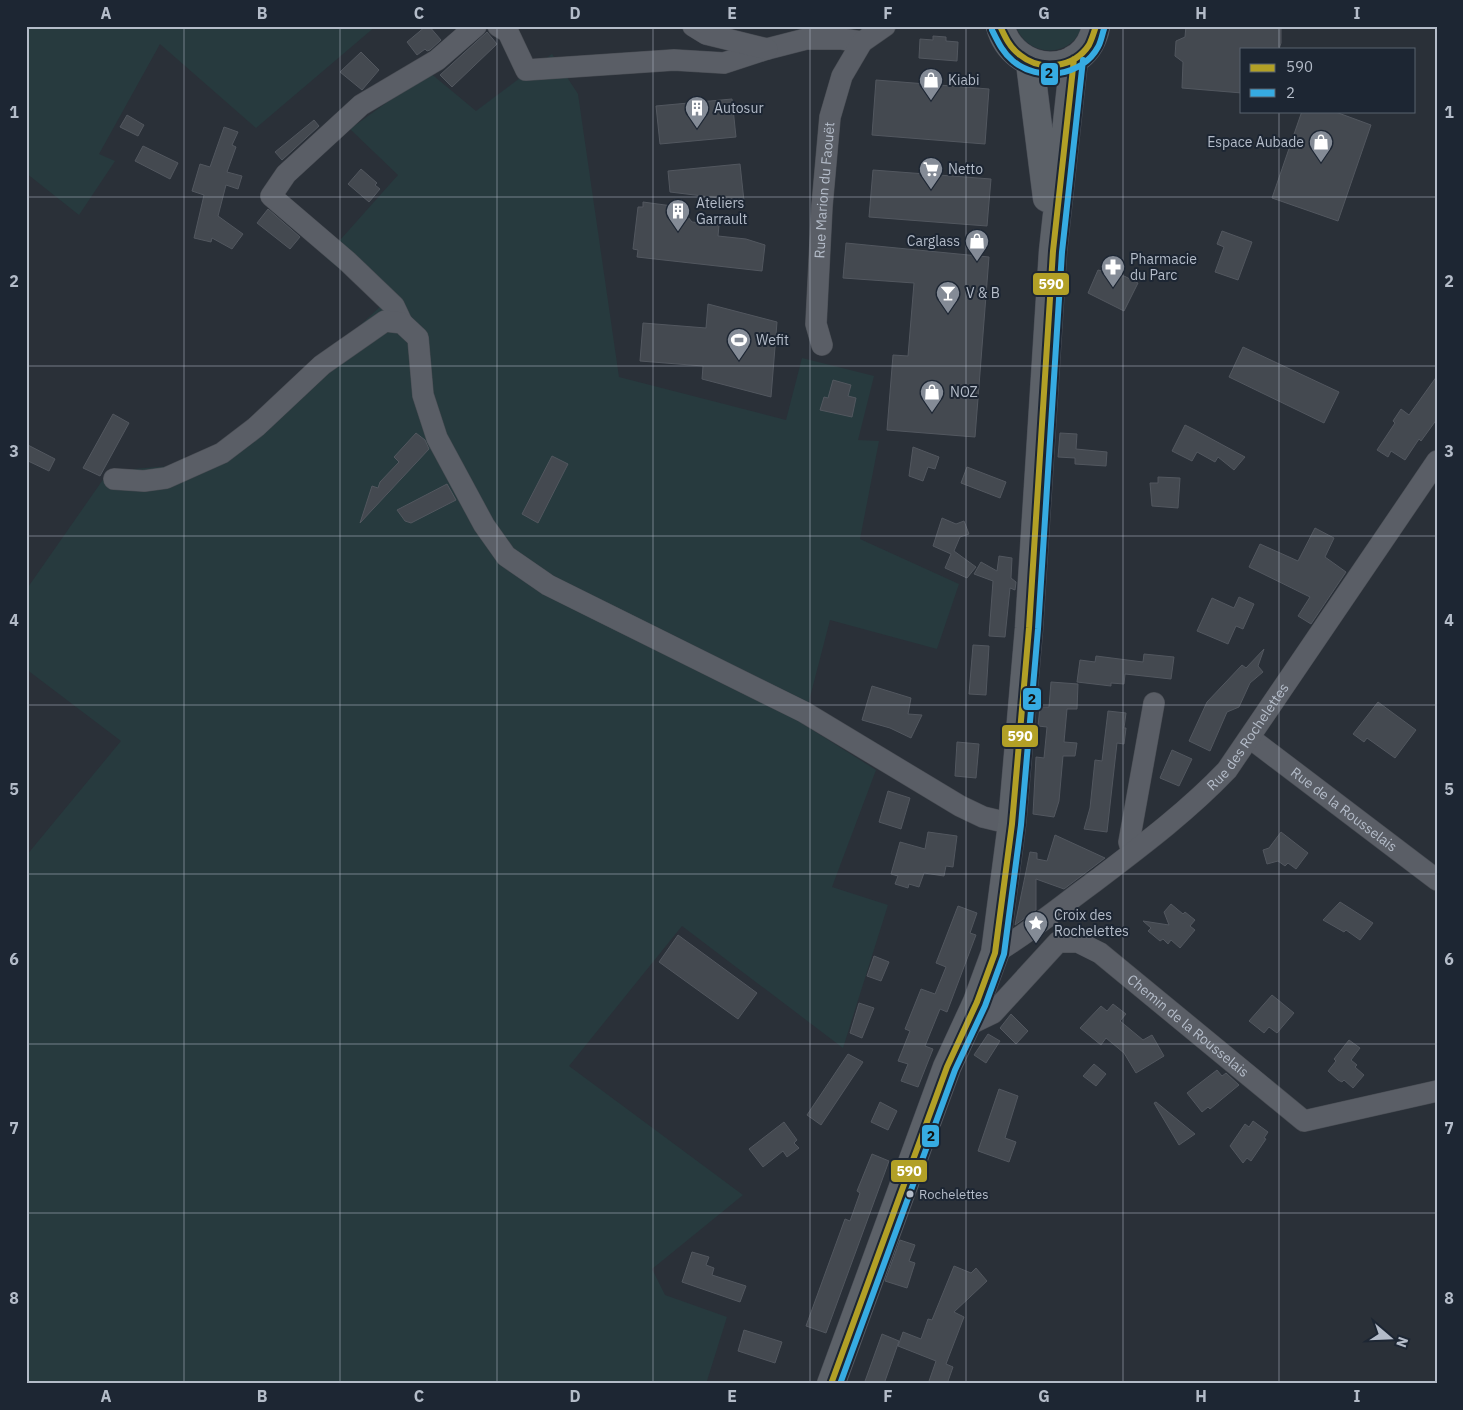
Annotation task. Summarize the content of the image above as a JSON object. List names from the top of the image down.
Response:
{
  "streets": {
    "street": [
      "Rue Marion du Faouët",
      "Rue des Rochelettes",
      "Rue de la Rousselais",
      "Chemin de la Rousselais"
    ]
  },
  "crossings": [
    ["Rue des Rochelettes", "Rue de la Rousselais"]
  ],
  "places": {
    "shop": [
      "Kiabi",
      "Espace Aubade",
      "Carglass",
      "NOZ"
    ],
    "building": ["Autosur", "Ateliers Garrault"],
    "supermarket": ["Netto"],
    "pharmacy": ["Pharmacie du Parc"],
    "bar": ["V & B"],
    "sports": ["Wefit"],
    "place": ["Croix des Rochelettes"],
    "other": ["Rochelettes"]
  },
  "lines": ["transit line 590", "transit line 2"],
  "legend": ["590", "2"],
  "north": "right",
  "grid": {
    "columns": [
      "A",
      "B",
      "C",
      "D",
      "E",
      "F",
      "G",
      "H",
      "I"
    ],
    "rows": [
      "1",
      "2",
      "3",
      "4",
      "5",
      "6",
      "7",
      "8"
    ]
  }
}
